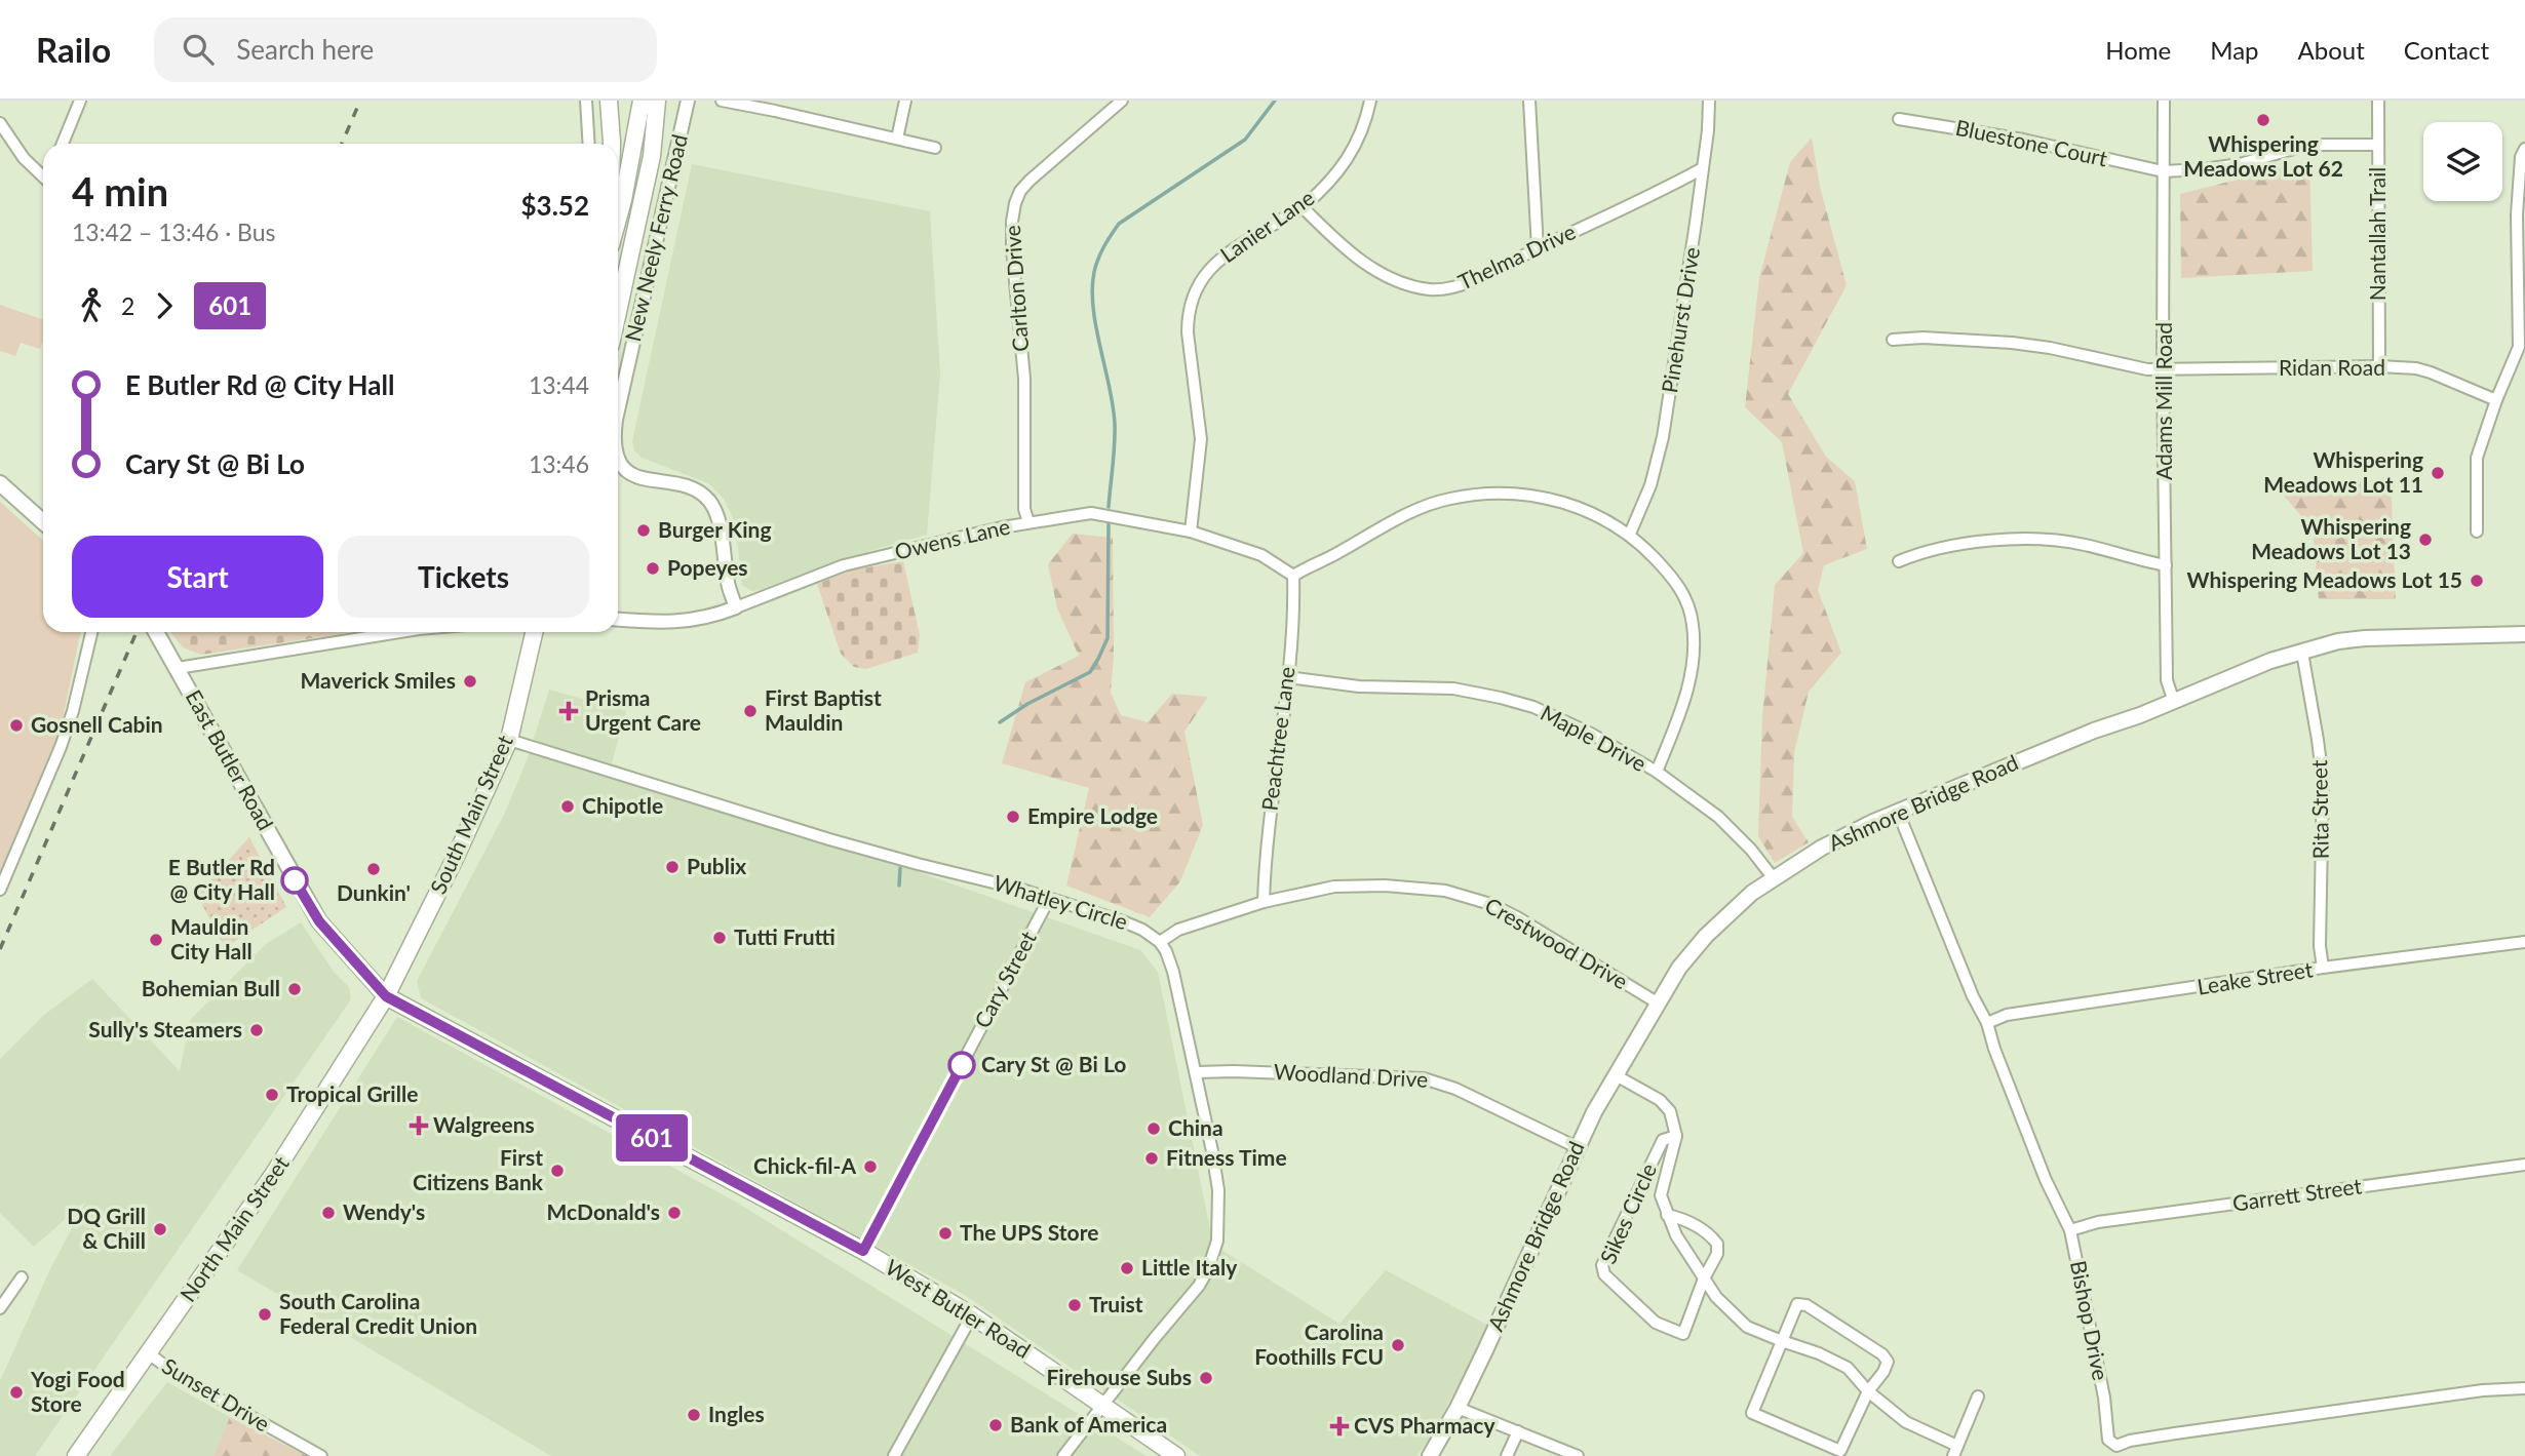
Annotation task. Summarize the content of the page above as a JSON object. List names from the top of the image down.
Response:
{
  "streets": {
    "main road": [
      "East Butler Road",
      "Ashmore Bridge Road",
      "South Main Street",
      "North Main Street",
      "West Butler Road"
    ],
    "street": [
      "Bluestone Court",
      "Lanier Lane",
      "Nantallah Trail",
      "New Neely Ferry Road",
      "Thelma Drive",
      "Carlton Drive",
      "Pinehurst Drive",
      "Ridan Road",
      "Adams Mill Road",
      "Owens Lane",
      "Peachtree Lane",
      "Maple Drive",
      "Rita Street",
      "Whatley Circle",
      "Crestwood Drive",
      "Leake Street",
      "Cary Street",
      "Woodland Drive",
      "Garrett Street",
      "Sikes Circle",
      "Bishop Drive",
      "Sunset Drive"
    ]
  },
  "crossings": [
    ["Bluestone Court", "Nantallah Trail"],
    ["Bluestone Court", "Adams Mill Road"],
    ["Lanier Lane", "Thelma Drive"],
    ["Lanier Lane", "Owens Lane"],
    ["Nantallah Trail", "Ridan Road"],
    ["New Neely Ferry Road", "Owens Lane"],
    ["Thelma Drive", "Pinehurst Drive"],
    ["Carlton Drive", "Owens Lane"],
    ["Ridan Road", "Adams Mill Road"],
    ["Adams Mill Road", "Ashmore Bridge Road"],
    ["Owens Lane", "Peachtree Lane"],
    ["Peachtree Lane", "Maple Drive"],
    ["Peachtree Lane", "Crestwood Drive"],
    ["Maple Drive", "Ashmore Bridge Road"],
    ["East Butler Road", "South Main Street"],
    ["East Butler Road", "North Main Street"],
    ["East Butler Road", "West Butler Road"],
    ["Ashmore Bridge Road", "Rita Street"],
    ["Ashmore Bridge Road", "Crestwood Drive"],
    ["Ashmore Bridge Road", "Woodland Drive"],
    ["Ashmore Bridge Road", "Bishop Drive"],
    ["Rita Street", "Leake Street"],
    ["South Main Street", "Whatley Circle"],
    ["South Main Street", "North Main Street"],
    ["South Main Street", "West Butler Road"],
    ["Whatley Circle", "Crestwood Drive"],
    ["Whatley Circle", "Cary Street"],
    ["Leake Street", "Bishop Drive"],
    ["Cary Street", "West Butler Road"],
    ["Garrett Street", "Bishop Drive"],
    ["North Main Street", "West Butler Road"],
    ["North Main Street", "Sunset Drive"]
  ],
  "places": {
    "other": [
      "Whispering Meadows Lot 62",
      "Whispering Meadows Lot 11",
      "Burger King",
      "Whispering Meadows Lot 13",
      "Popeyes",
      "Whispering Meadows Lot 15",
      "Maverick Smiles",
      "First Baptist Mauldin",
      "Gosnell Cabin",
      "Chipotle",
      "Empire Lodge",
      "Publix",
      "Dunkin'",
      "E Butler Rd @ City Hall",
      "Tutti Frutti",
      "Mauldin City Hall",
      "Bohemian Bull",
      "Sully's Steamers",
      "Cary St @ Bi Lo",
      "Tropical Grille",
      "China",
      "Fitness Time",
      "Chick-fil-A",
      "First Citizens Bank",
      "Wendy's",
      "McDonald's",
      "DQ Grill & Chill",
      "The UPS Store",
      "Little Italy",
      "Truist",
      "South Carolina Federal Credit Union",
      "Carolina Foothills FCU",
      "Firehouse Subs",
      "Yogi Food Store",
      "Ingles",
      "Bank of America"
    ],
    "health": ["Prisma Urgent Care", "Walgreens", "CVS Pharmacy"]
  },
  "lines": ["bus line 601"],
  "page": {
    "header": "Railo",
    "search": "Search here",
    "nav": [
      "Home",
      "Map",
      "About",
      "Contact"
    ],
    "on_map": "601",
    "heading": ["4 min", "13:42 – 13:46 · Bus", "$3.52"],
    "legs": ["2", "601"],
    "list": [
      {
        "name": "E Butler Rd @ City Hall",
        "value": "13:44"
      },
      {
        "name": "Cary St @ Bi Lo",
        "value": "13:46"
      }
    ],
    "buttons": ["Start", "Tickets"]
  }
}
